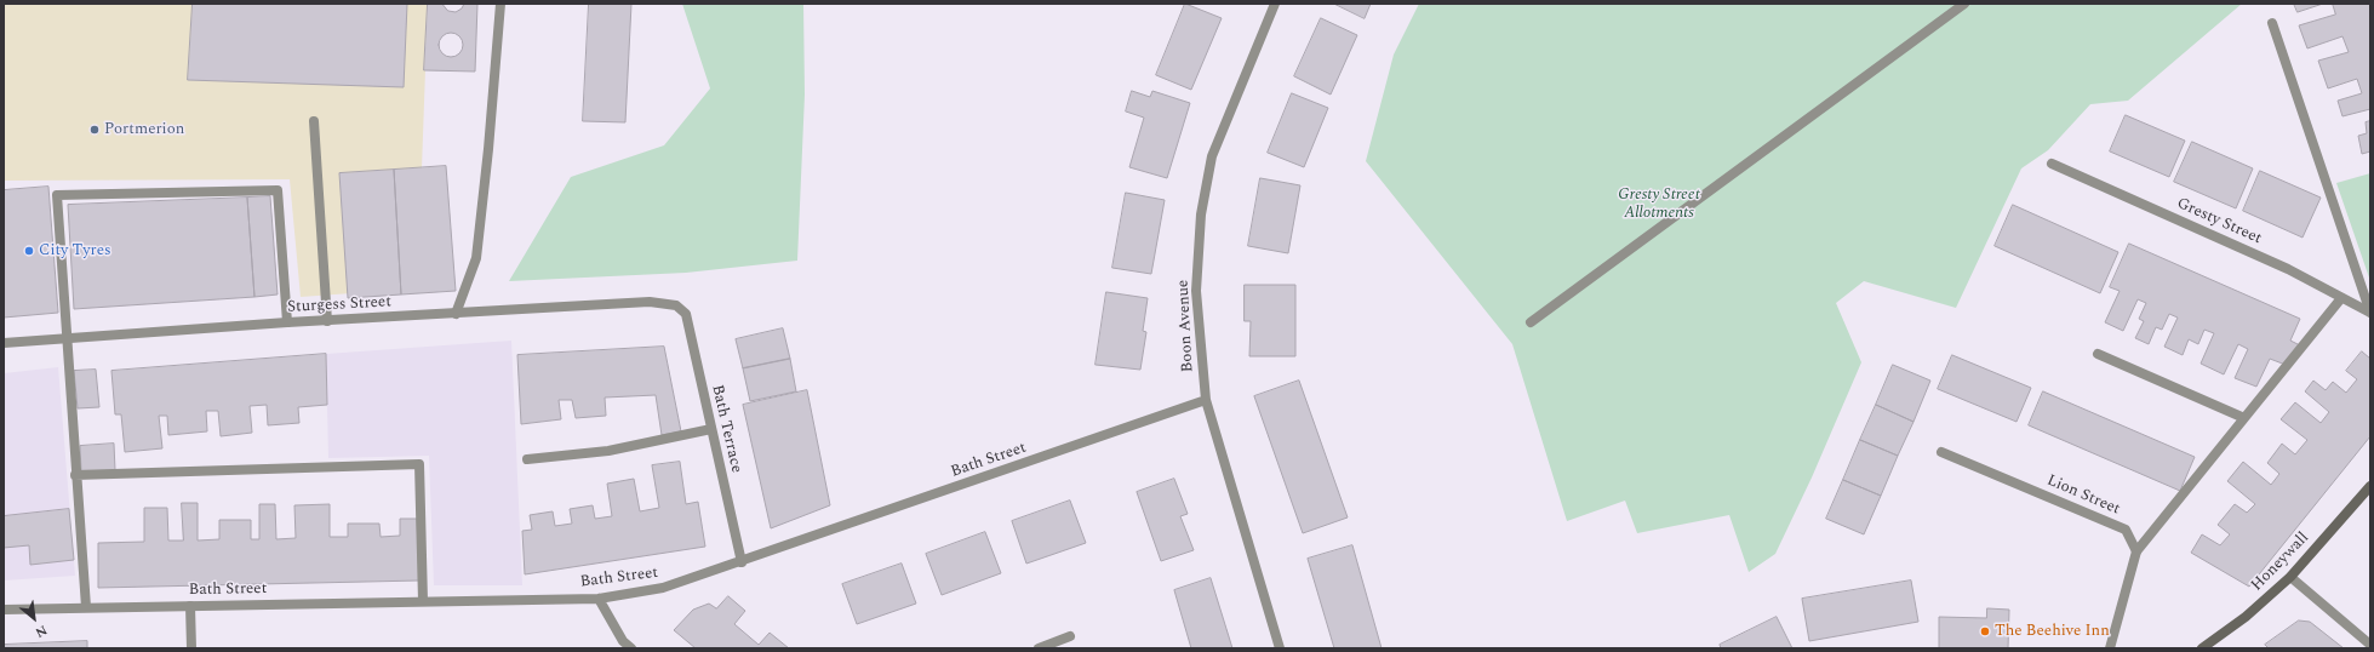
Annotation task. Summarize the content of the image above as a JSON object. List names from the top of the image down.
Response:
{
  "streets": {
    "street": [
      "Gresty Street",
      "Sturgess Street",
      "Boon Avenue",
      "Bath Terrace",
      "Bath Street",
      "Lion Street",
      "Honeywall"
    ]
  },
  "crossings": [
    ["Sturgess Street", "Bath Terrace"],
    ["Boon Avenue", "Bath Street"],
    ["Bath Terrace", "Bath Street"]
  ],
  "parks": ["Gresty Street Allotments"],
  "places": ["Portmerion", "City Tyres", "The Beehive Inn"],
  "north": "bottom right"
}
